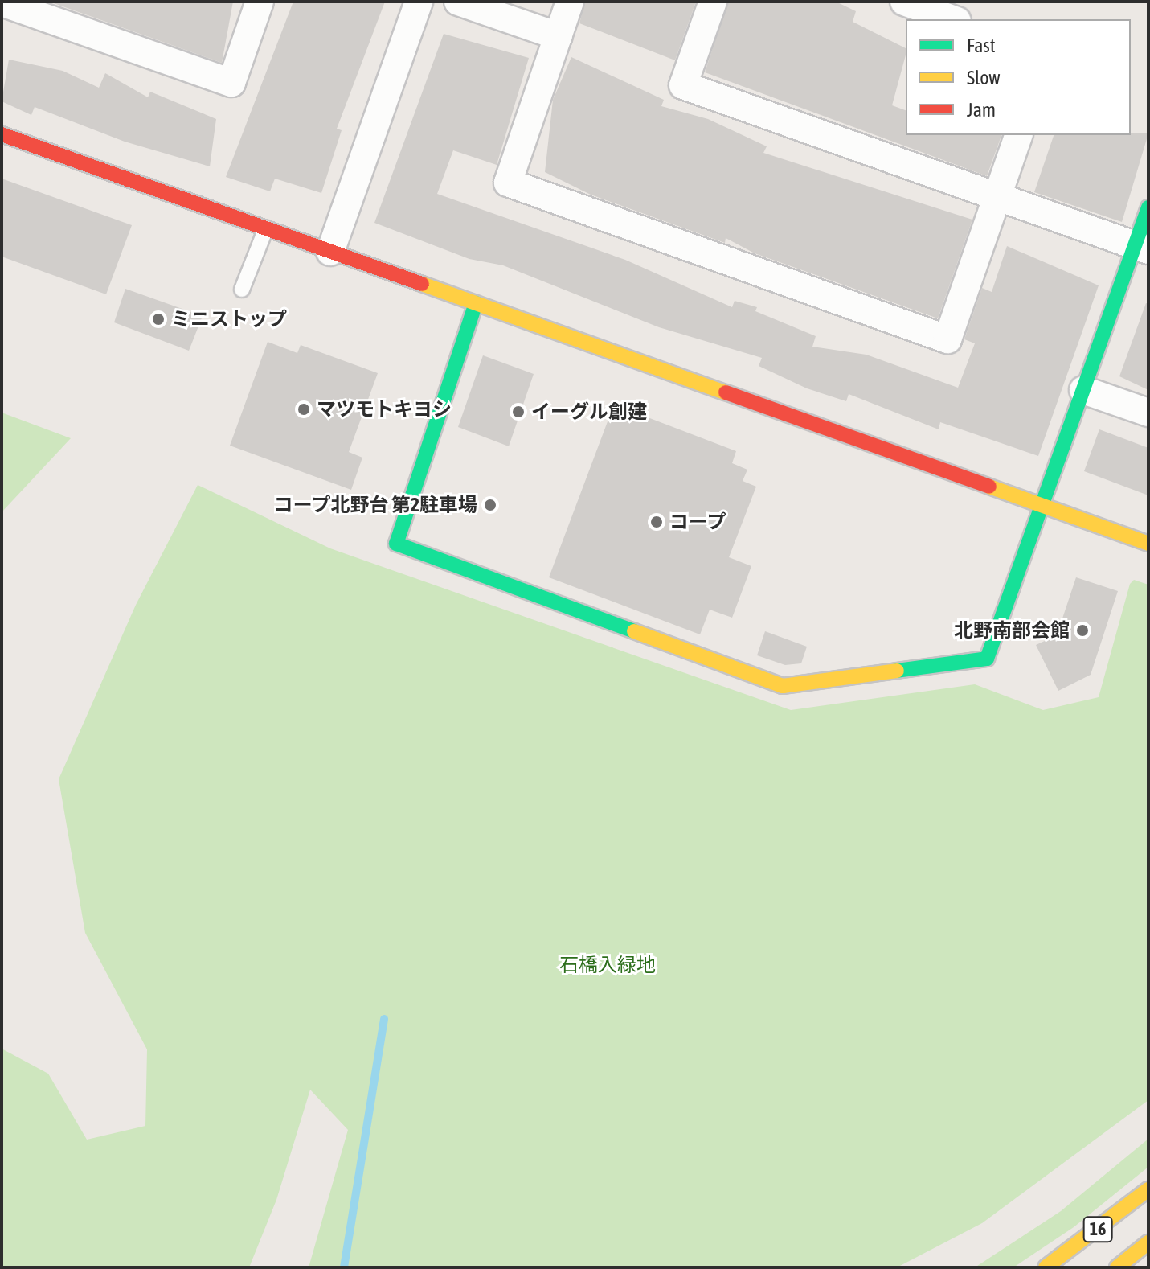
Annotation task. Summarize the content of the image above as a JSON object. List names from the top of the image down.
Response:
{
  "streets": {
    "main road": ["16"]
  },
  "parks": ["石橋入緑地"],
  "places": [
    "ミニストップ",
    "マツモトキヨシ",
    "イーグル創建",
    "コープ北野台 第2駐車場",
    "コープ",
    "北野南部会館"
  ],
  "legend": ["Fast", "Slow", "Jam"]
}
